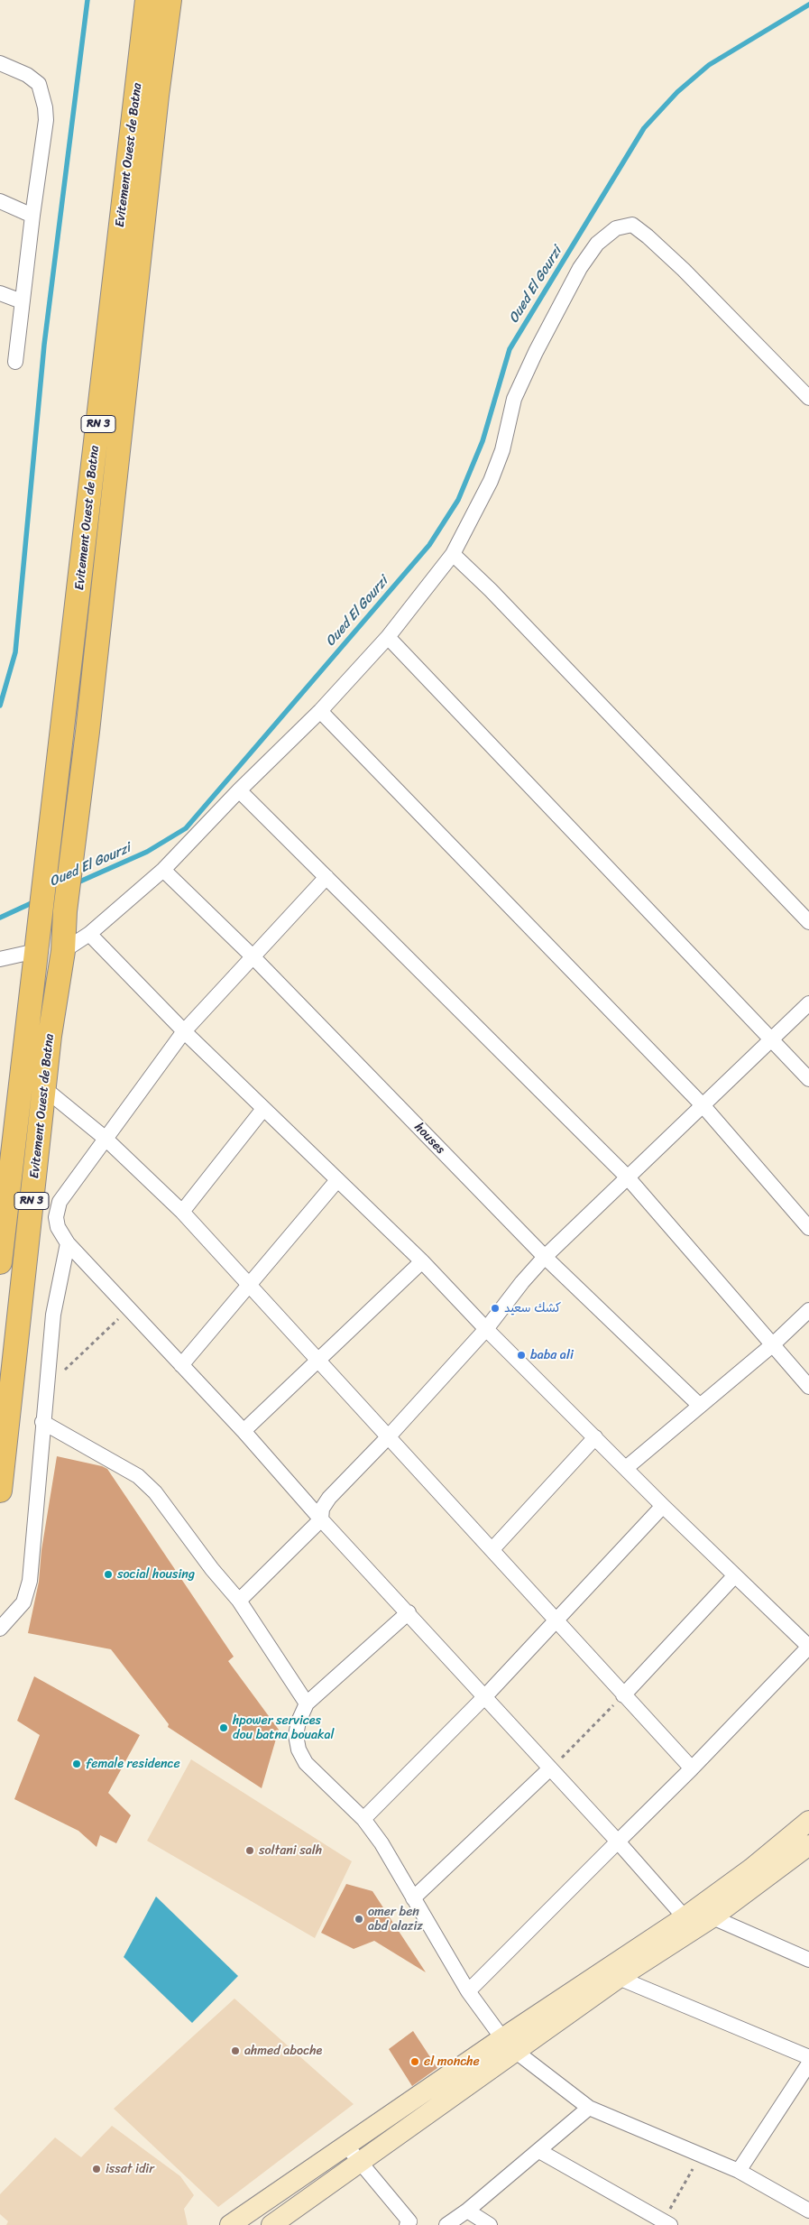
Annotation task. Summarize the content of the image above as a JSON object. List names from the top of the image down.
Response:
{
  "streets": {
    "highway": ["Evitement Ouest de Batna", "RN 3"],
    "street": ["houses"]
  },
  "water": ["Oued El Gourzi"],
  "places": [
    "كشك سعيد",
    "baba ali",
    "social housing",
    "hpower services dou batna bouakal",
    "female residence",
    "soltani salh",
    "omer ben abd alaziz",
    "ahmed aboche",
    "el monche",
    "issat idir"
  ]
}
